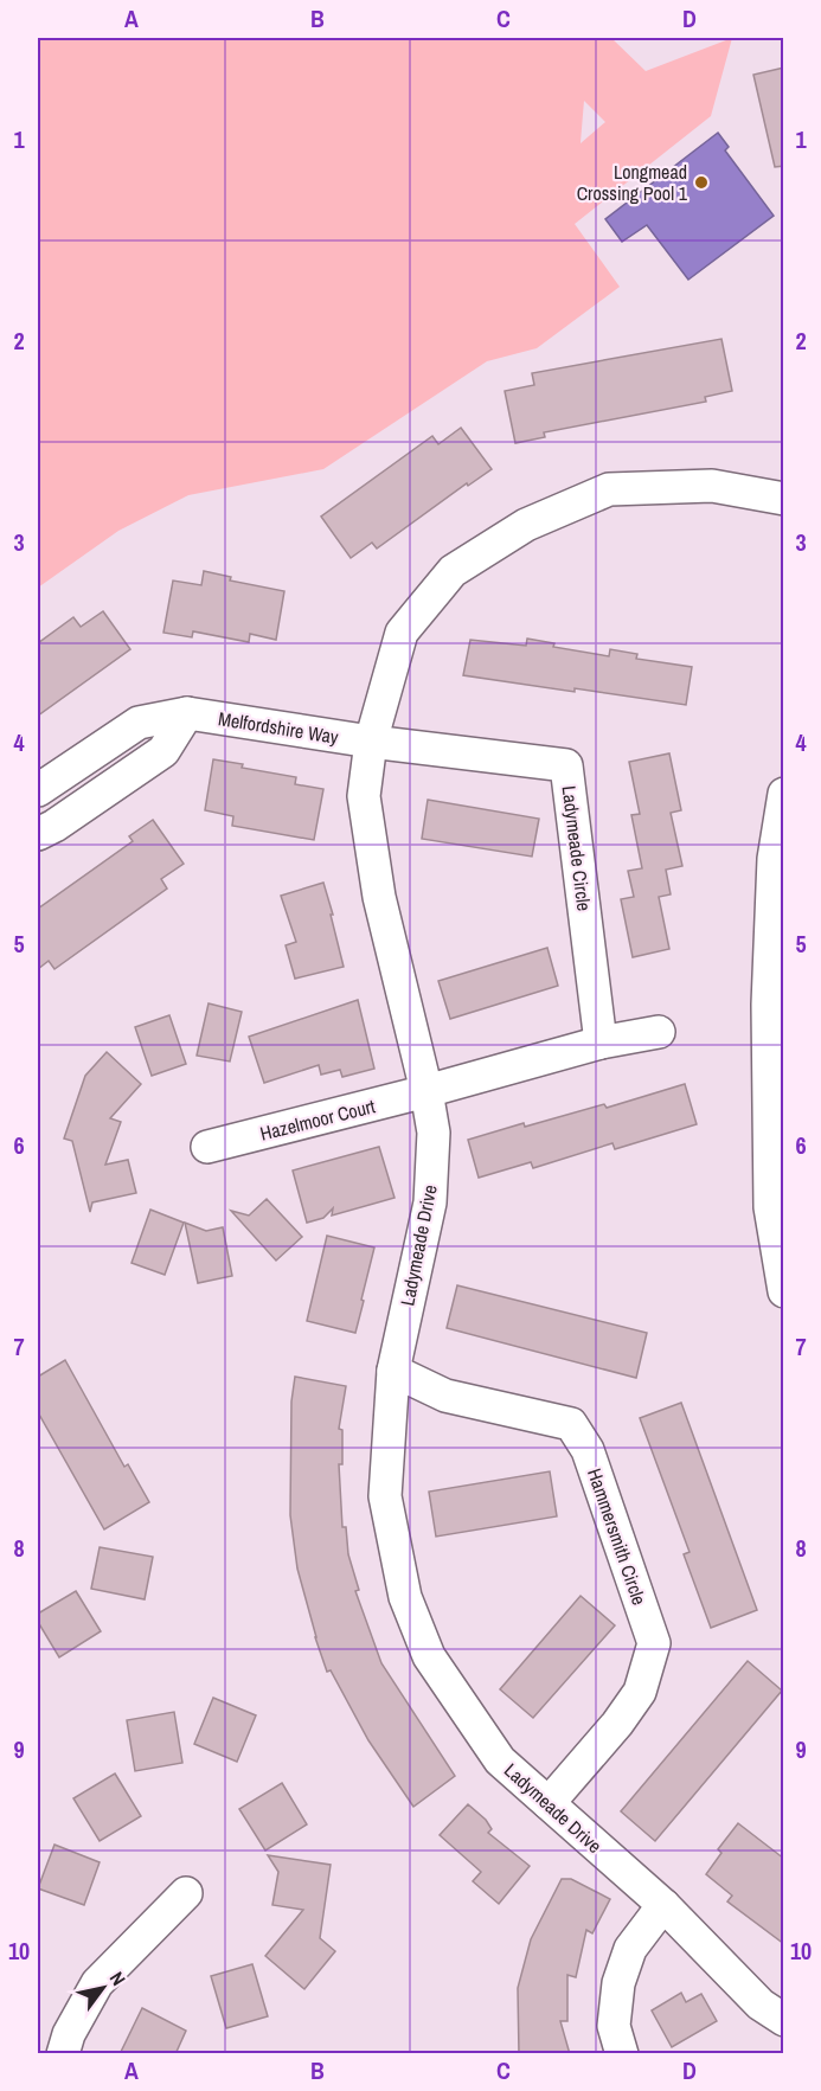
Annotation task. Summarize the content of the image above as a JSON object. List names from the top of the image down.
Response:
{
  "streets": {
    "street": [
      "Melfordshire Way",
      "Ladymeade Circle",
      "Hazelmoor Court",
      "Ladymeade Drive",
      "Hammersmith Circle"
    ]
  },
  "crossings": [
    ["Melfordshire Way", "Ladymeade Circle"],
    ["Melfordshire Way", "Ladymeade Drive"],
    ["Ladymeade Circle", "Ladymeade Drive"],
    ["Hazelmoor Court", "Ladymeade Drive"],
    ["Ladymeade Drive", "Hammersmith Circle"]
  ],
  "places": ["Longmead Crossing Pool 1"],
  "north": "top right",
  "grid": {
    "columns": [
      "A",
      "B",
      "C",
      "D"
    ],
    "rows": [
      "1",
      "2",
      "3",
      "4",
      "5",
      "6",
      "7",
      "8",
      "9",
      "10"
    ]
  }
}
